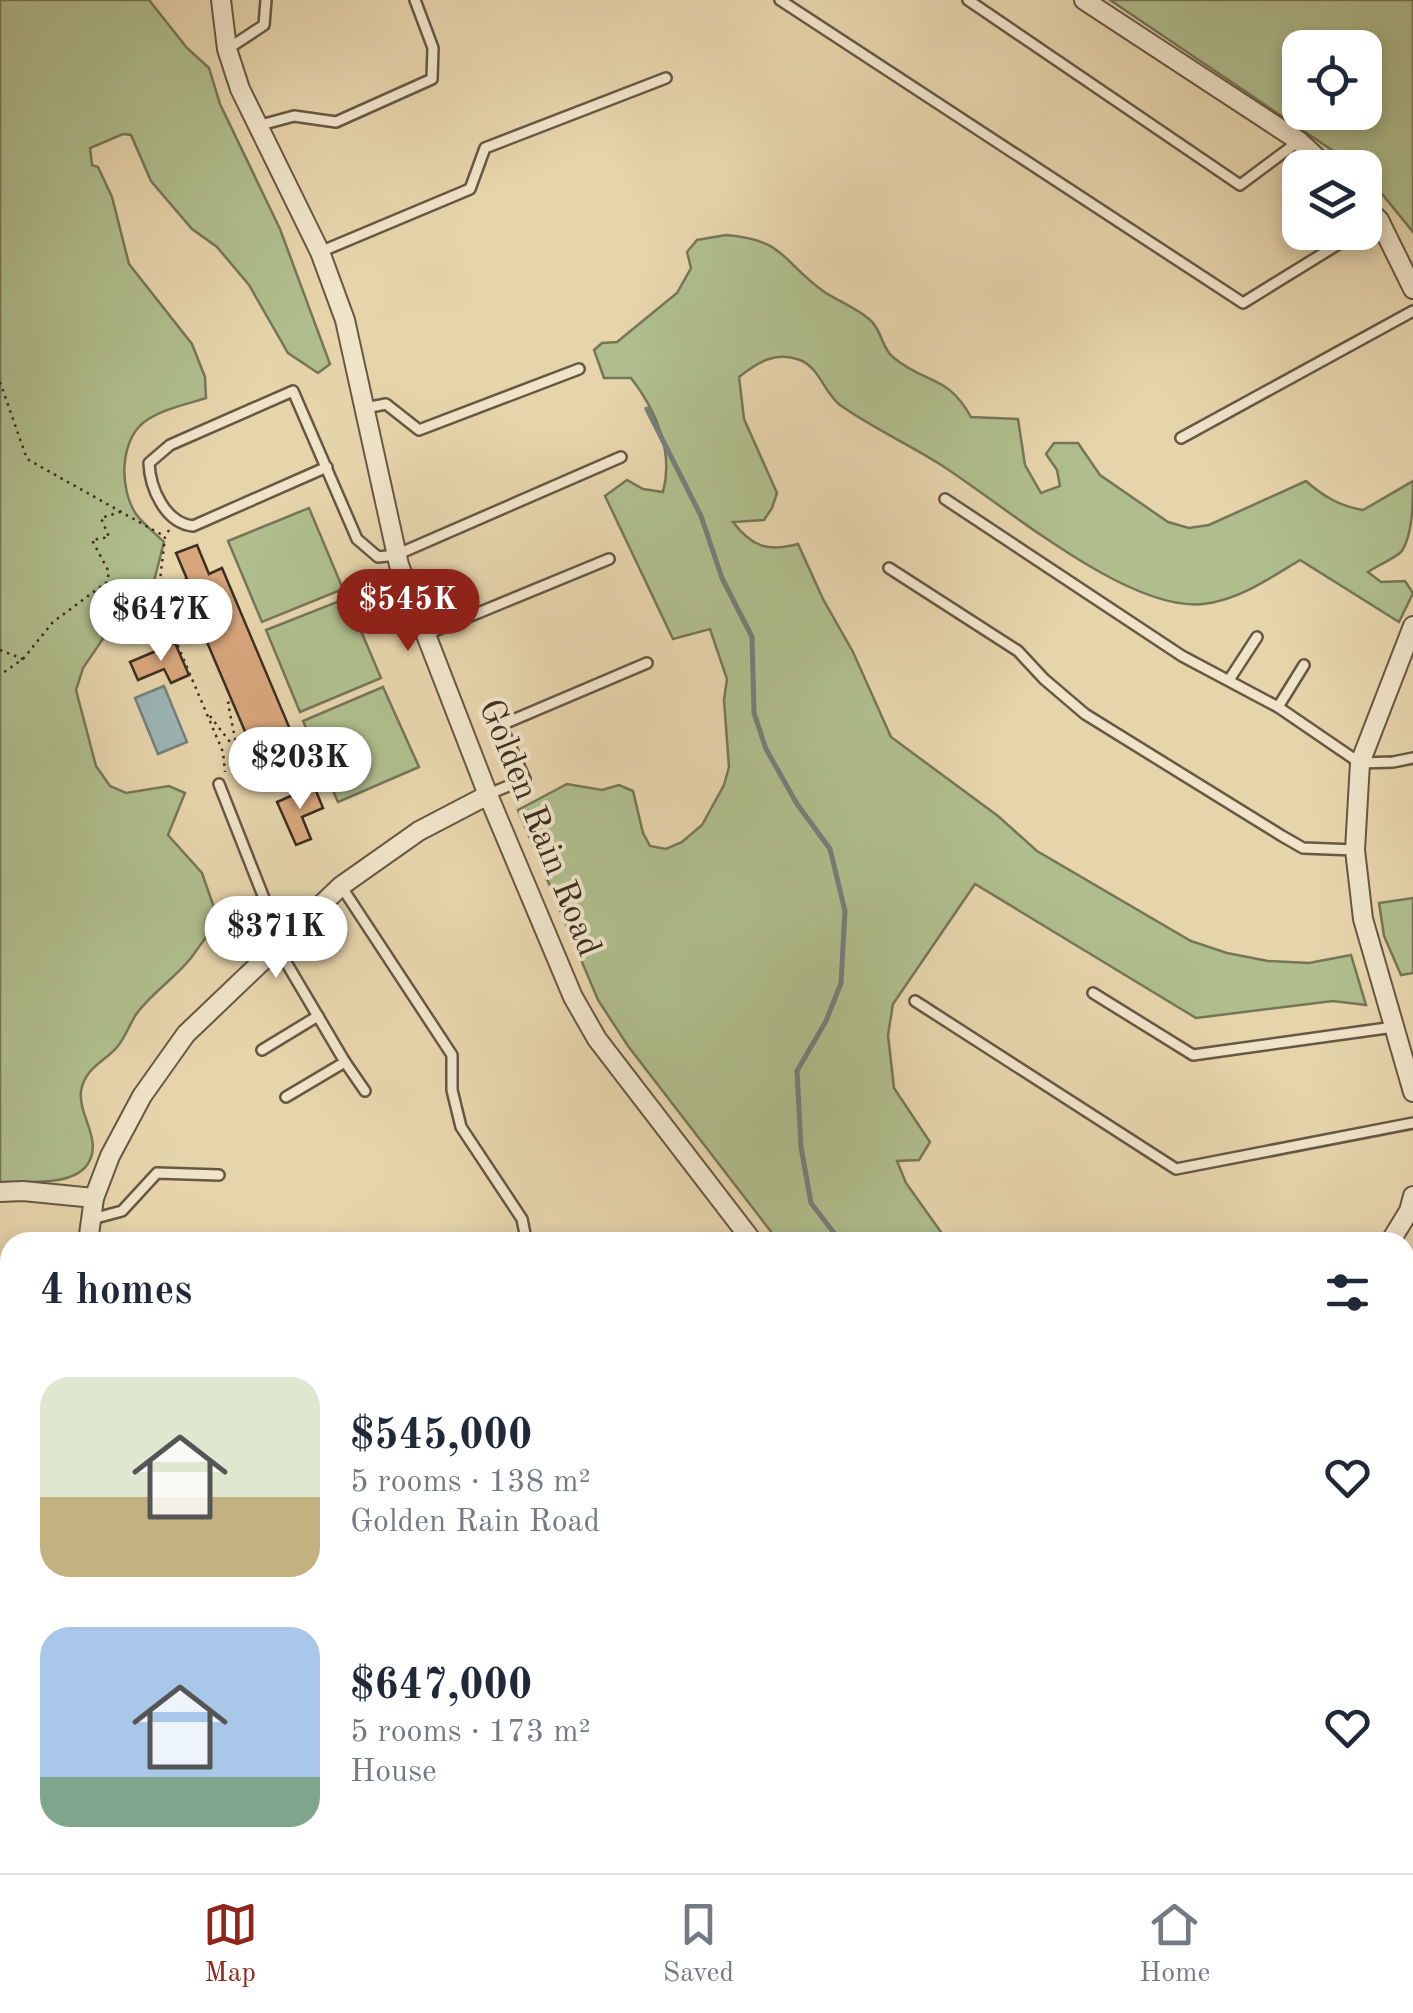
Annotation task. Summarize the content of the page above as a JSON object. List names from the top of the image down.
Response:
{
  "streets": {
    "street": ["Golden Rain Road"]
  },
  "page": {
    "price": [
      "$545K",
      "$647K",
      "$203K",
      "$371K"
    ],
    "heading": "4 homes",
    "list": [
      {
        "name": "$545,000",
        "note": "5 rooms · 138 m² · Golden Rain Road"
      },
      {
        "name": "$647,000",
        "note": "5 rooms · 173 m² · House"
      }
    ],
    "tabs": ["Map", "Saved", "Home"]
  }
}
